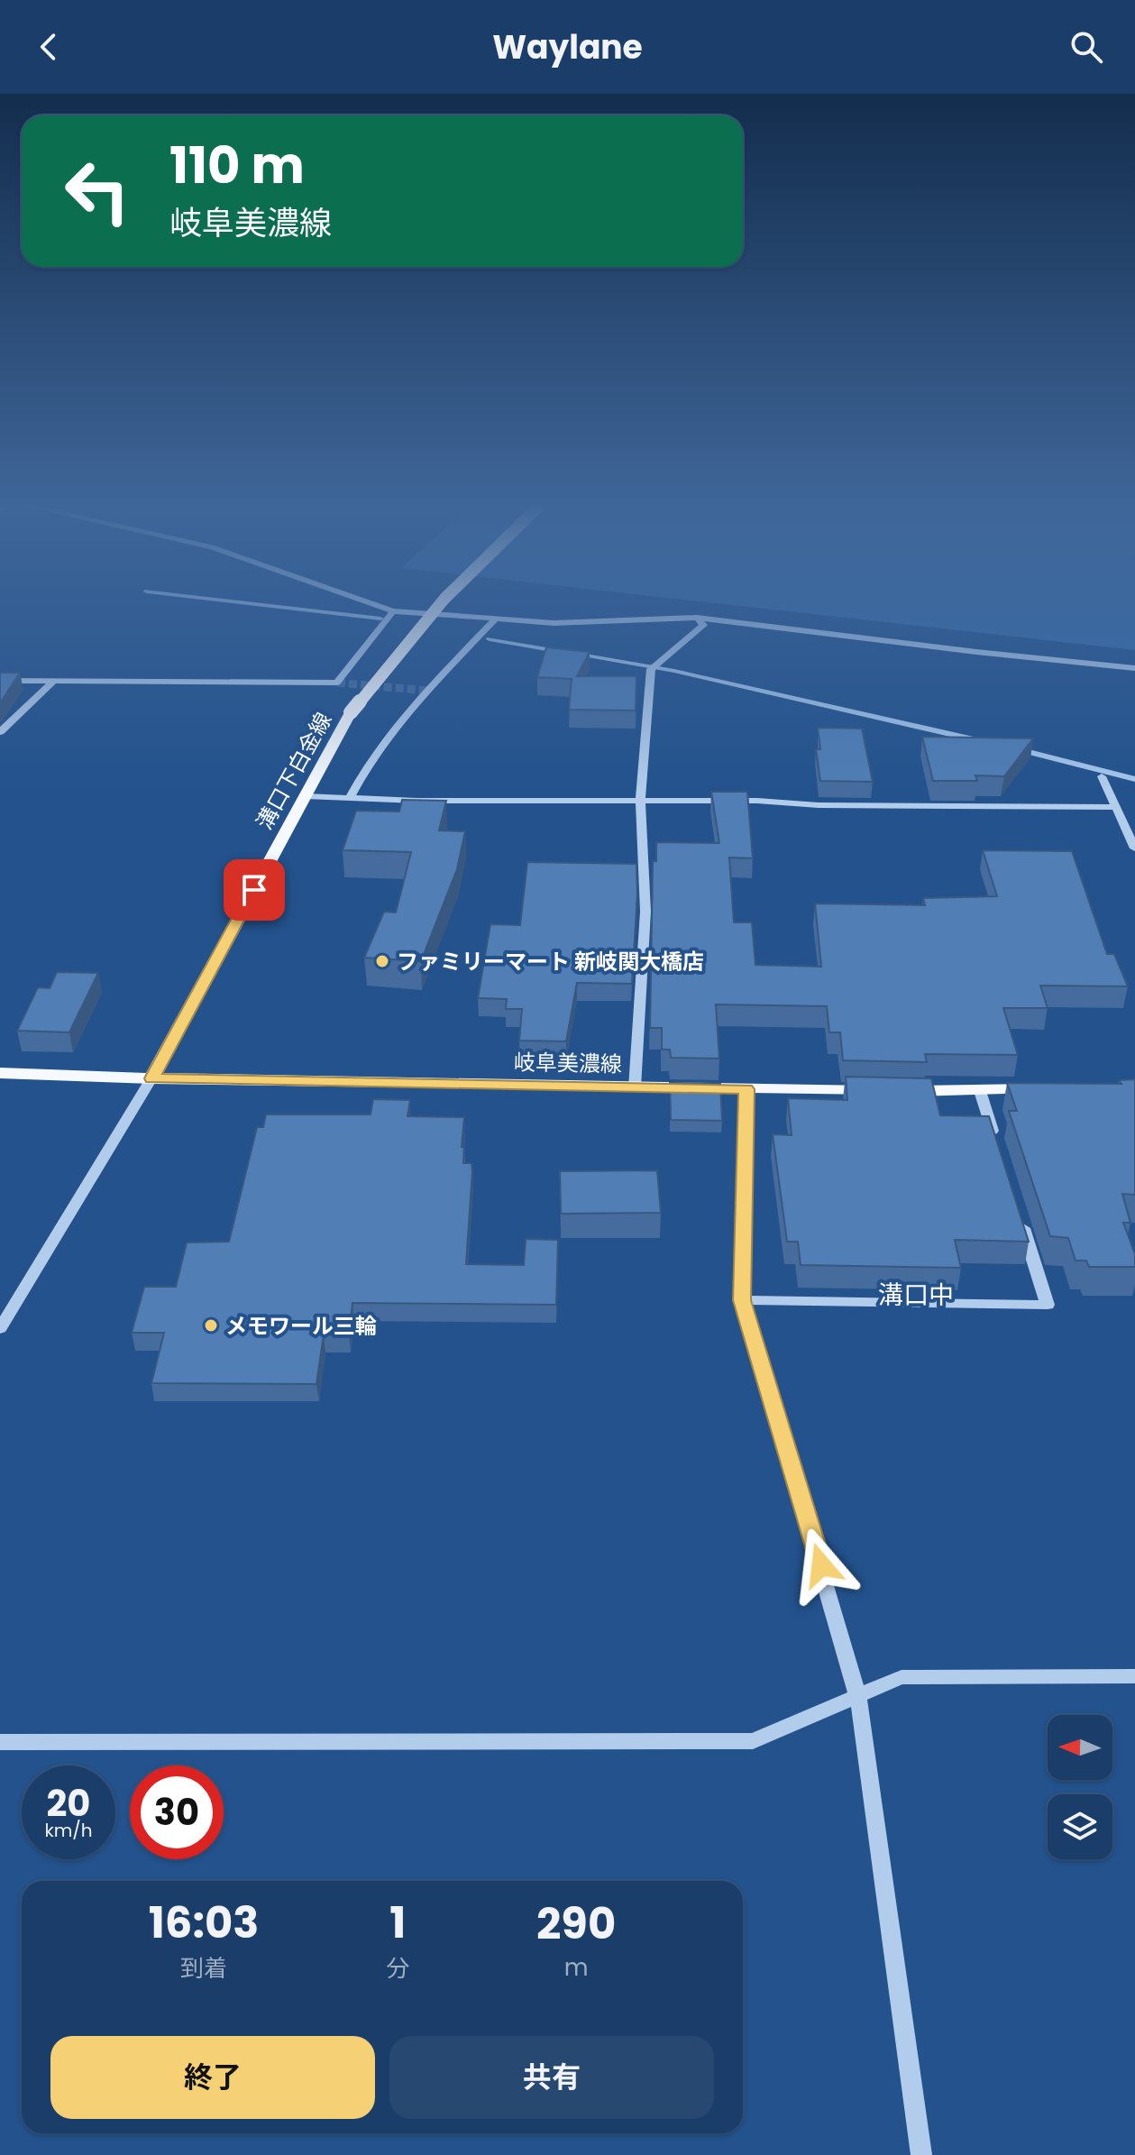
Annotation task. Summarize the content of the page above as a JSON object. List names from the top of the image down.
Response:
{
  "streets": {
    "main road": ["溝口下白金線", "岐阜美濃線"]
  },
  "crossings": [
    ["溝口下白金線", "岐阜美濃線"]
  ],
  "districts": ["溝口中"],
  "places": ["ファミリーマート 新岐関大橋店", "メモワール三輪"],
  "north": "left",
  "page": {
    "header": "Waylane",
    "turn": ["110 m", "岐阜美濃線"],
    "speed": "20 km/h",
    "limit": "30",
    "eta": [
      "16:03",
      "到着",
      "1",
      "分",
      "290",
      "m"
    ],
    "buttons": ["終了", "共有"]
  }
}
